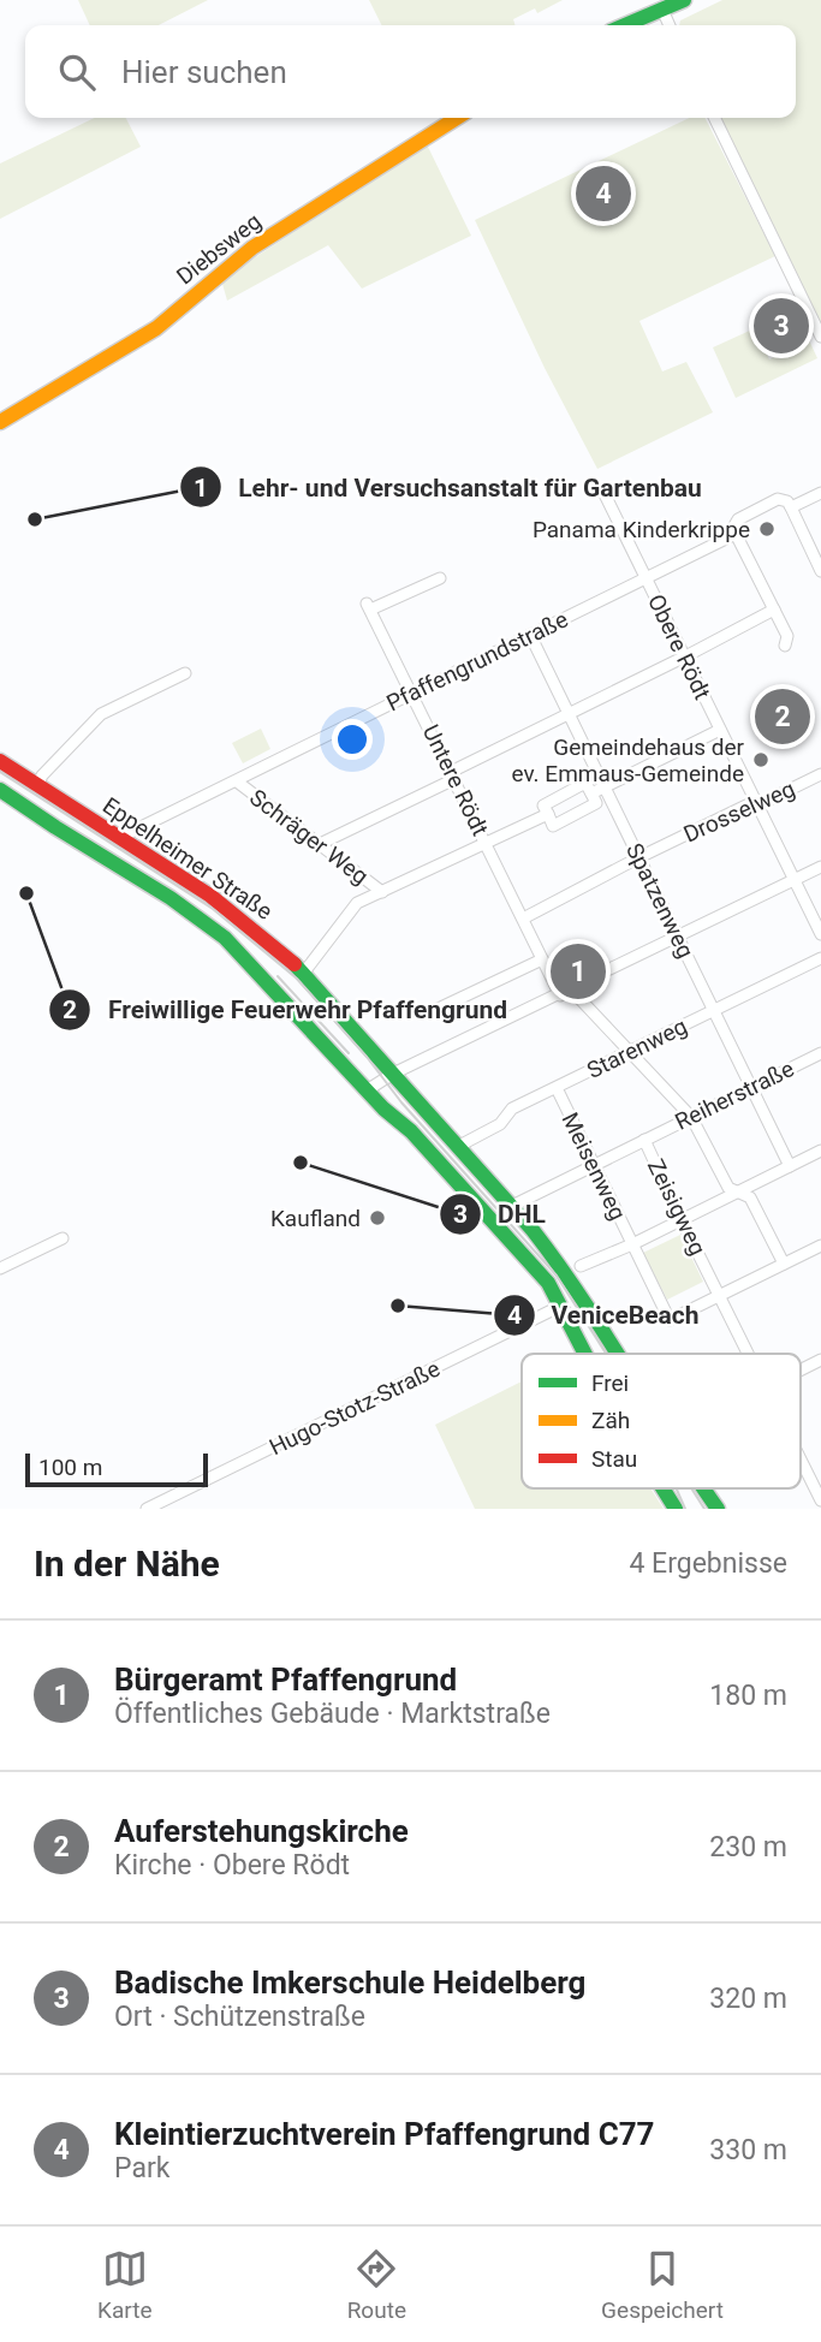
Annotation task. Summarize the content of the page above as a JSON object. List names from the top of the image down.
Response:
{
  "streets": {
    "main road": ["Diebsweg", "Eppelheimer Straße"],
    "street": [
      "Obere Rödt",
      "Pfaffengrundstraße",
      "Untere Rödt",
      "Drosselweg",
      "Schräger Weg",
      "Spatzenweg",
      "Starenweg",
      "Reiherstraße",
      "Meisenweg",
      "Zeisigweg",
      "Hugo-Stotz-Straße"
    ]
  },
  "crossings": [
    ["Obere Rödt", "Pfaffengrundstraße"],
    ["Obere Rödt", "Drosselweg"],
    ["Pfaffengrundstraße", "Untere Rödt"],
    ["Pfaffengrundstraße", "Schräger Weg"],
    ["Pfaffengrundstraße", "Eppelheimer Straße"],
    ["Pfaffengrundstraße", "Spatzenweg"],
    ["Untere Rödt", "Drosselweg"],
    ["Drosselweg", "Spatzenweg"],
    ["Eppelheimer Straße", "Starenweg"],
    ["Eppelheimer Straße", "Reiherstraße"],
    ["Eppelheimer Straße", "Hugo-Stotz-Straße"],
    ["Spatzenweg", "Starenweg"],
    ["Spatzenweg", "Reiherstraße"],
    ["Starenweg", "Meisenweg"],
    ["Reiherstraße", "Meisenweg"],
    ["Reiherstraße", "Zeisigweg"],
    ["Meisenweg", "Zeisigweg"]
  ],
  "places": [
    "Lehr- und Versuchsanstalt für Gartenbau",
    "Panama Kinderkrippe",
    "Gemeindehaus der ev. Emmaus-Gemeinde",
    "Freiwillige Feuerwehr Pfaffengrund",
    "DHL",
    "Kaufland",
    "VeniceBeach"
  ],
  "legend": ["Frei", "Zäh", "Stau"],
  "scale_bar": "100 m",
  "page": {
    "search": "Hier suchen",
    "pins": [
      "4",
      "3",
      "2",
      "1"
    ],
    "scale": "100 m",
    "heading": ["In der Nähe", "4 Ergebnisse"],
    "list": [
      {
        "mark": "1",
        "name": "Bürgeramt Pfaffengrund",
        "note": "Öffentliches Gebäude · Marktstraße",
        "value": "180 m"
      },
      {
        "mark": "2",
        "name": "Auferstehungskirche",
        "note": "Kirche · Obere Rödt",
        "value": "230 m"
      },
      {
        "mark": "3",
        "name": "Badische Imkerschule Heidelberg",
        "note": "Ort · Schützenstraße",
        "value": "320 m"
      },
      {
        "mark": "4",
        "name": "Kleintierzuchtverein Pfaffengrund C77",
        "note": "Park",
        "value": "330 m"
      }
    ],
    "nav": ["Karte", "Route", "Gespeichert"]
  }
}
